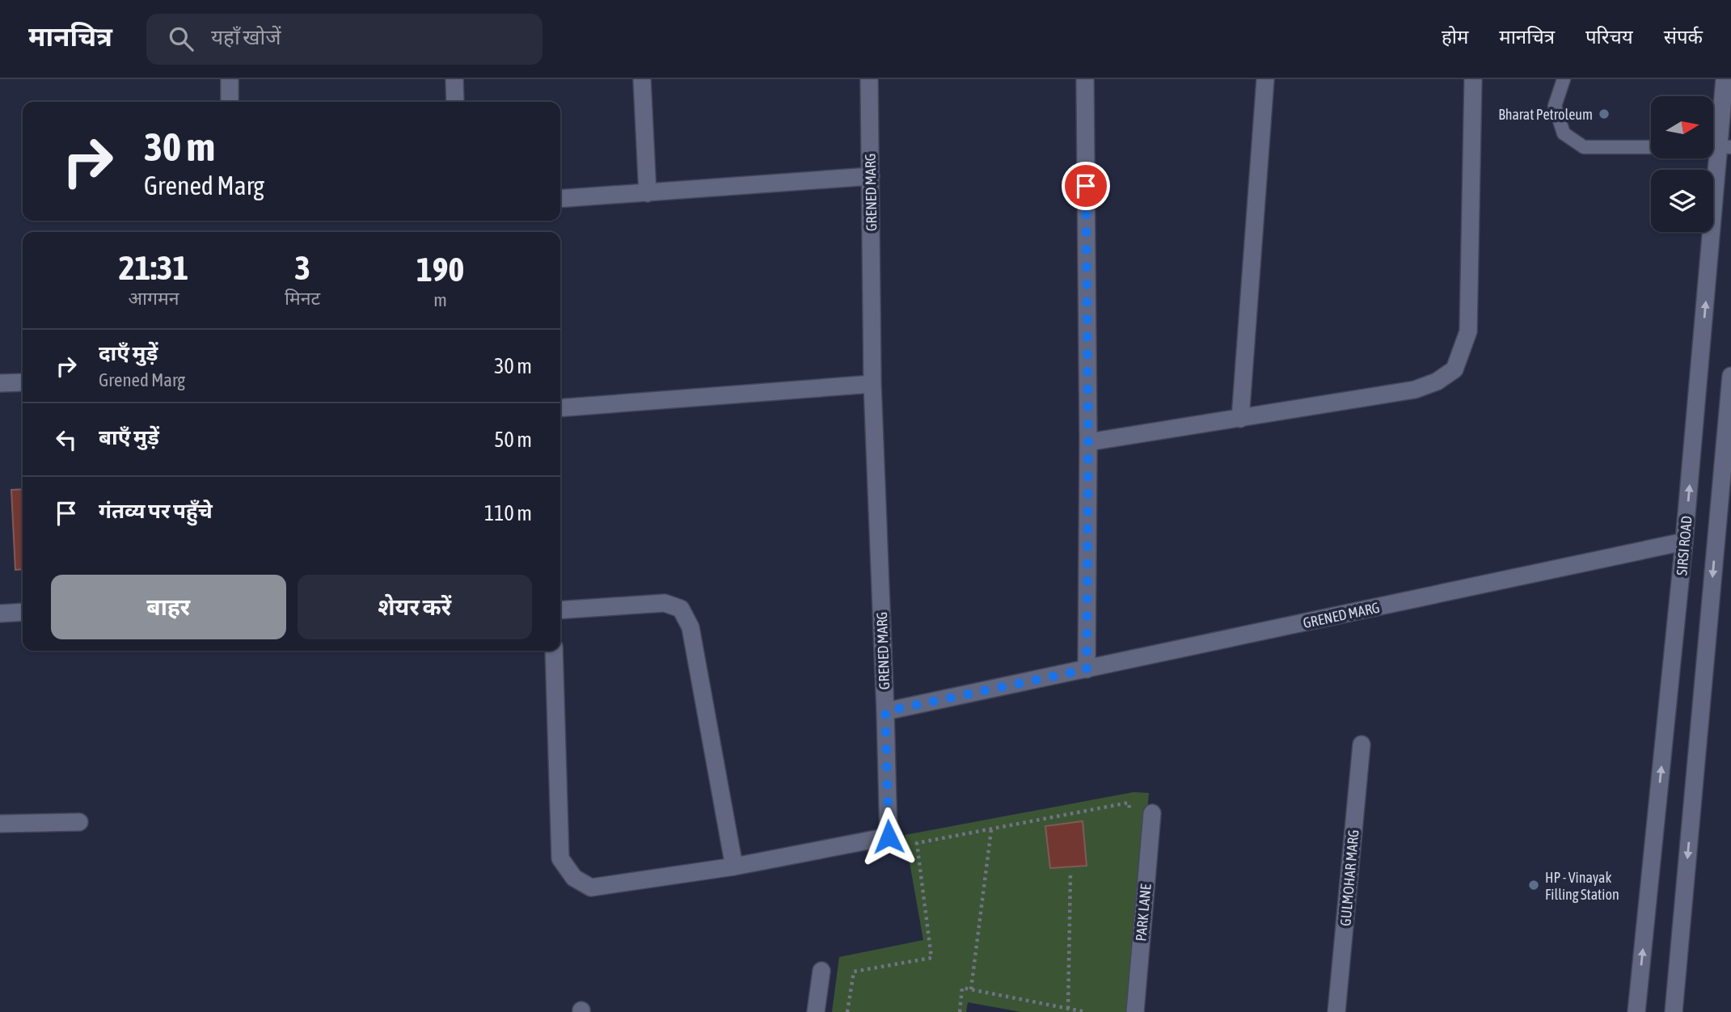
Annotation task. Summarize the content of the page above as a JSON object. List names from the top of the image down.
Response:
{
  "streets": {
    "street": [
      "GRENED MARG",
      "SIRSI ROAD",
      "GULMOHAR MARG",
      "PARK LANE"
    ]
  },
  "crossings": [
    ["GRENED MARG", "SIRSI ROAD"]
  ],
  "places": ["Bharat Petroleum", "HP - Vinayak Filling Station"],
  "north": "right",
  "page": {
    "header": "मानचित्र",
    "search": "यहाँ खोजें",
    "nav": [
      "होम",
      "मानचित्र",
      "परिचय",
      "संपर्क"
    ],
    "turn": ["30 m", "Grened Marg"],
    "eta": [
      "21:31",
      "आगमन",
      "3",
      "मिनट",
      "190",
      "m"
    ],
    "list": [
      {
        "name": "दाएँ मुड़ें",
        "note": "Grened Marg",
        "value": "30 m"
      },
      {
        "name": "बाएँ मुड़ें",
        "value": "50 m"
      },
      {
        "name": "गंतव्य पर पहुँचे",
        "value": "110 m"
      }
    ],
    "buttons": ["बाहर", "शेयर करें"]
  }
}
